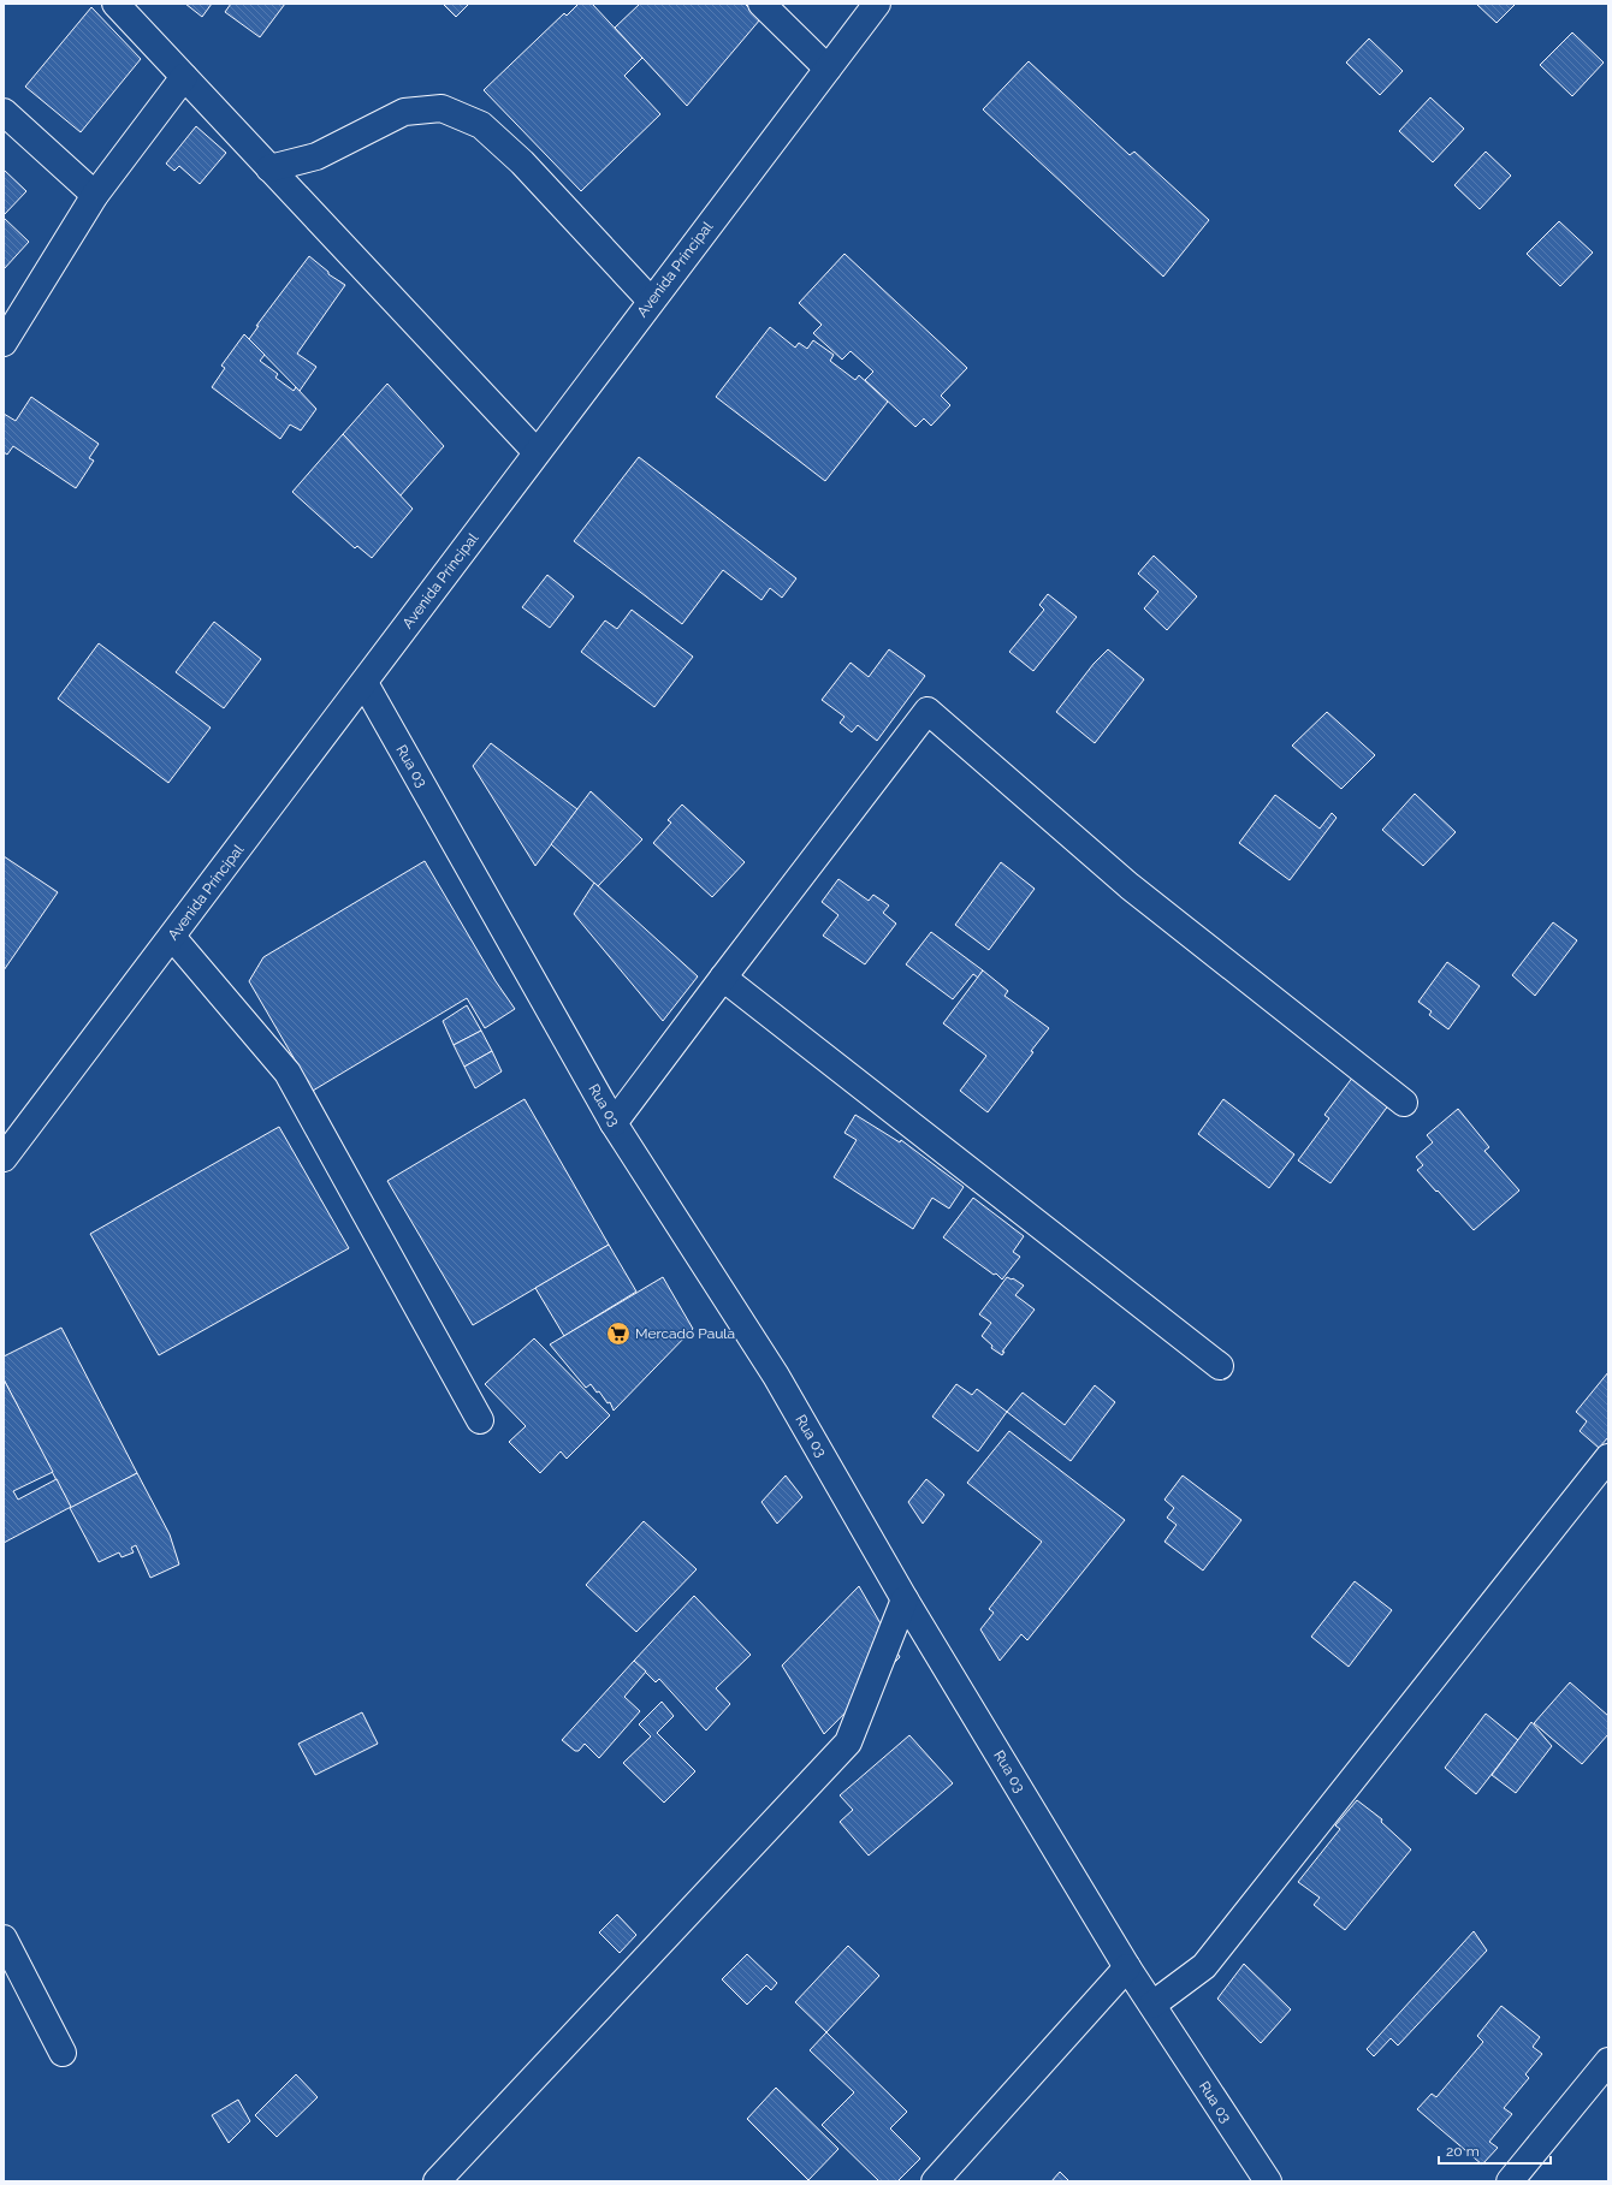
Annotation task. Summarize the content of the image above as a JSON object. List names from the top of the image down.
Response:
{
  "streets": {
    "street": ["Avenida Principal", "Rua 03"]
  },
  "crossings": [
    ["Avenida Principal", "Rua 03"]
  ],
  "places": {
    "supermarket": ["Mercado Paula"]
  },
  "scale_bar": "20 m"
}
